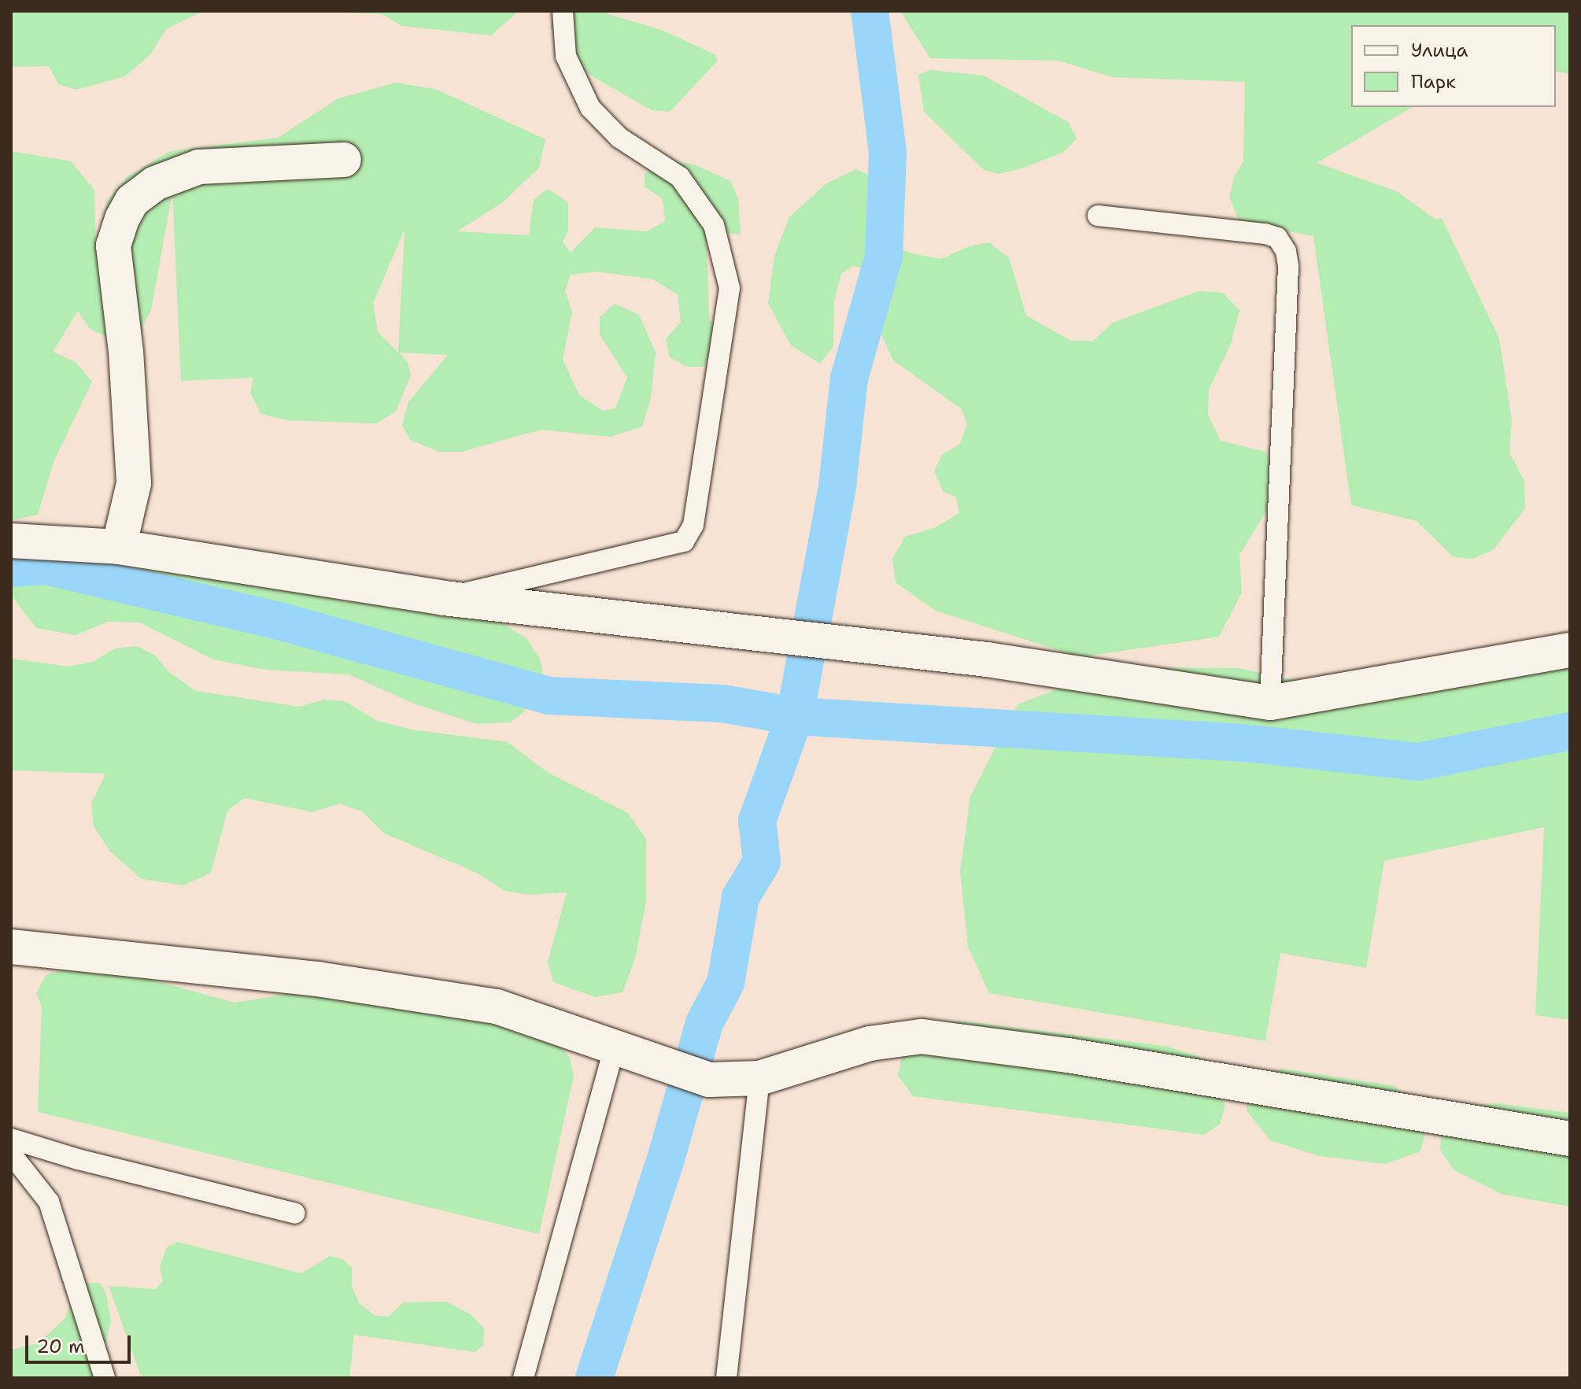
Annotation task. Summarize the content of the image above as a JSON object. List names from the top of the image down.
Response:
{
  "legend": ["Улица", "Парк"],
  "scale_bar": "20 m"
}
